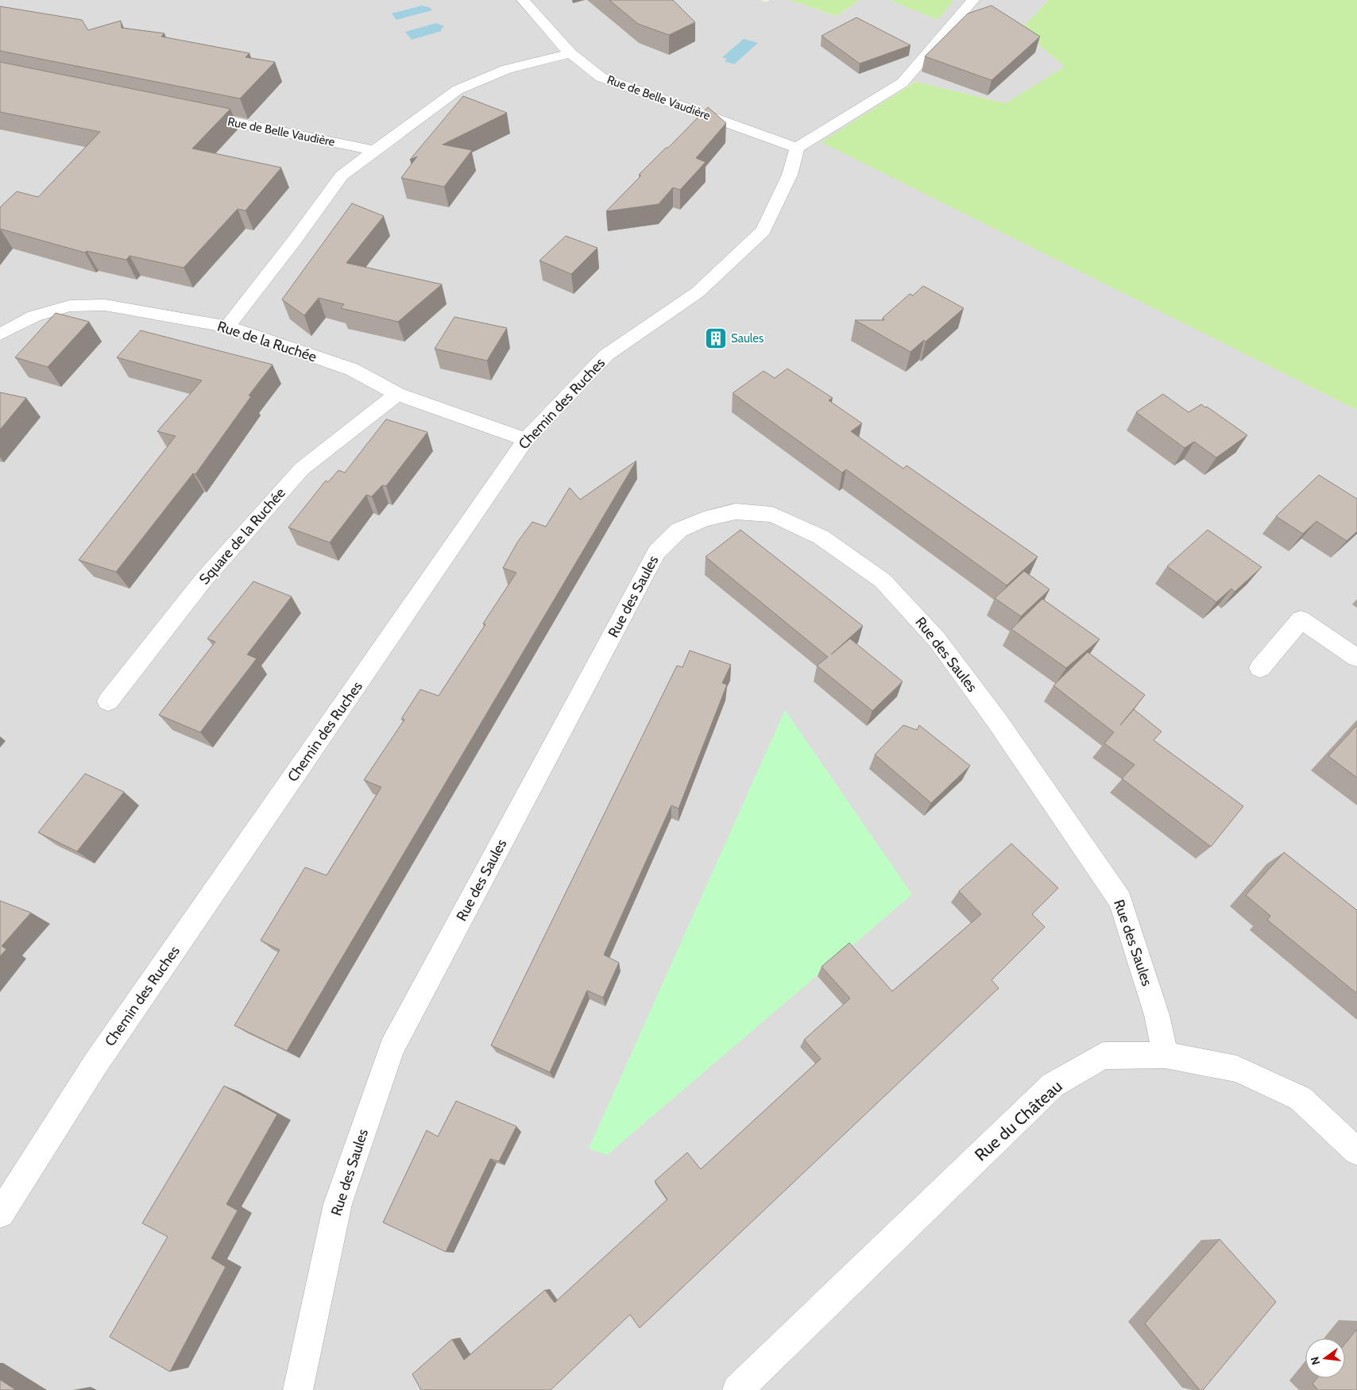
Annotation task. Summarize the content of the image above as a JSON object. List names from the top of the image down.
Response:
{
  "streets": {
    "street": [
      "Rue de Belle Vaudière",
      "Rue de la Ruchée",
      "Chemin des Ruches",
      "Square de la Ruchée",
      "Rue des Saules",
      "Rue du Château"
    ]
  },
  "crossings": [
    ["Rue de Belle Vaudière", "Chemin des Ruches"],
    ["Rue de la Ruchée", "Chemin des Ruches"],
    ["Rue de la Ruchée", "Square de la Ruchée"],
    ["Rue des Saules", "Rue du Château"]
  ],
  "places": {
    "building": ["Saules"]
  },
  "north": "left"
}
